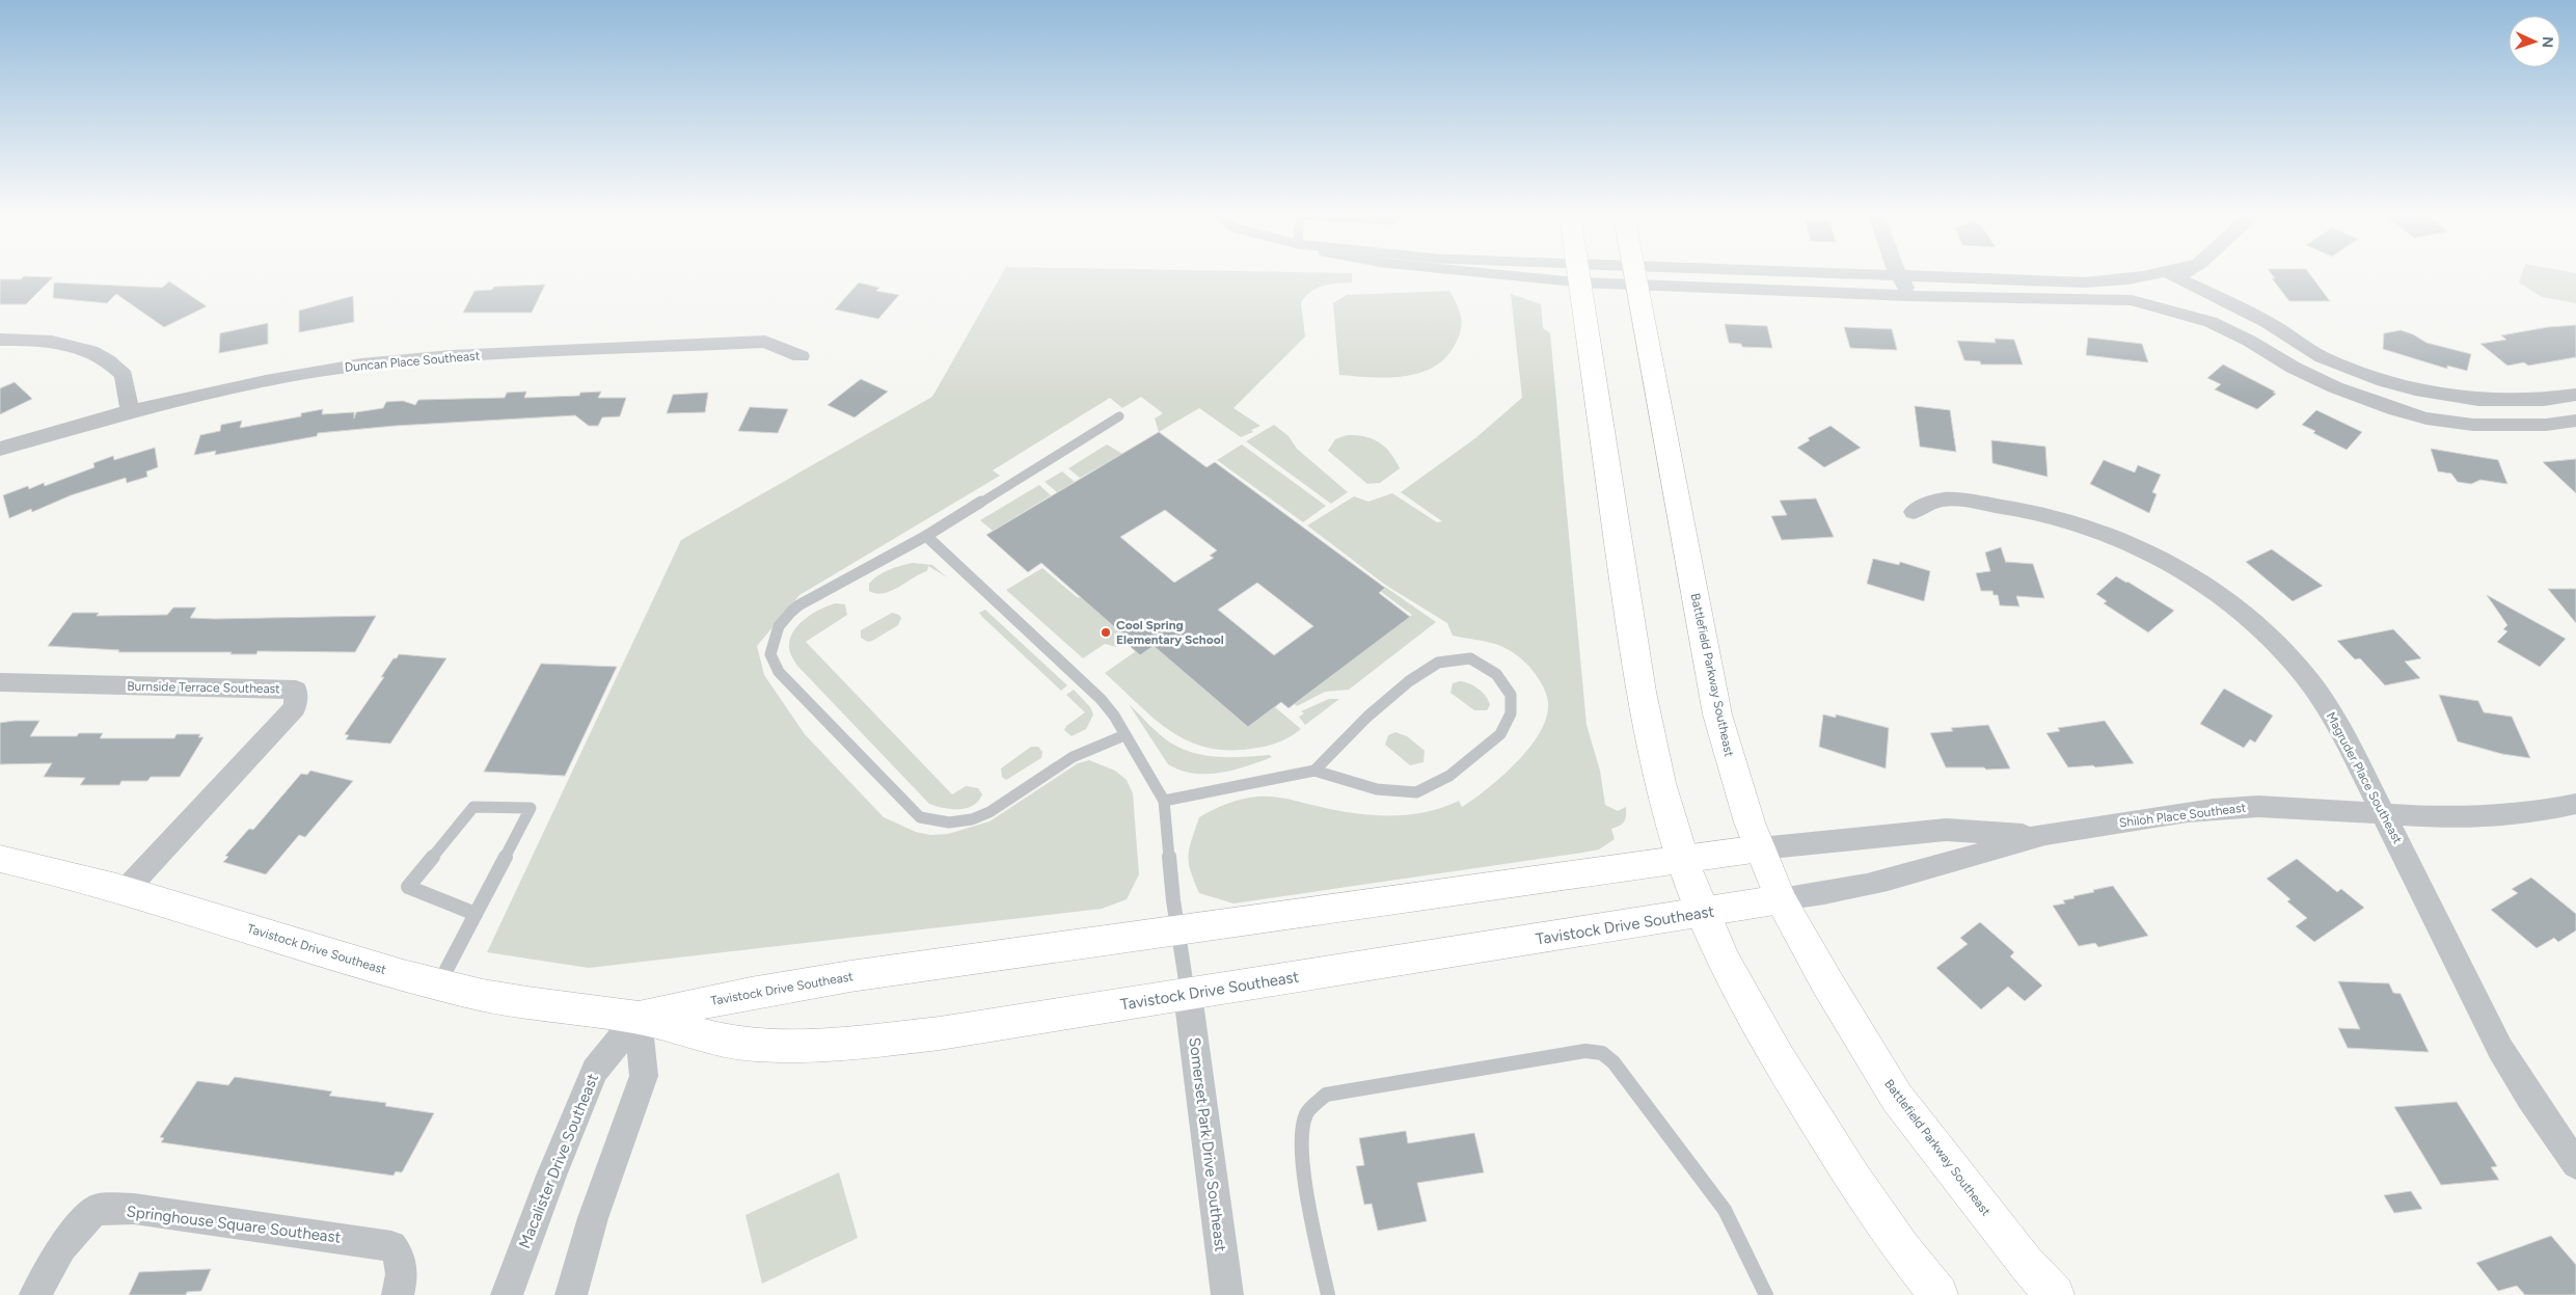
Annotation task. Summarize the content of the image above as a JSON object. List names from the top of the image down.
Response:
{
  "streets": {
    "main road": ["Battlefield Parkway Southeast", "Tavistock Drive Southeast"],
    "street": [
      "Duncan Place Southeast",
      "Burnside Terrace Southeast",
      "Magruder Place Southeast",
      "Shiloh Place Southeast",
      "Somerset Park Drive Southeast",
      "Macalister Drive Southeast",
      "Springhouse Square Southeast"
    ]
  },
  "crossings": [
    ["Battlefield Parkway Southeast", "Shiloh Place Southeast"],
    ["Battlefield Parkway Southeast", "Tavistock Drive Southeast"],
    ["Burnside Terrace Southeast", "Tavistock Drive Southeast"],
    ["Magruder Place Southeast", "Shiloh Place Southeast"],
    ["Shiloh Place Southeast", "Tavistock Drive Southeast"],
    ["Tavistock Drive Southeast", "Somerset Park Drive Southeast"],
    ["Tavistock Drive Southeast", "Macalister Drive Southeast"]
  ],
  "places": ["Cool Spring Elementary School"],
  "north": "right"
}
